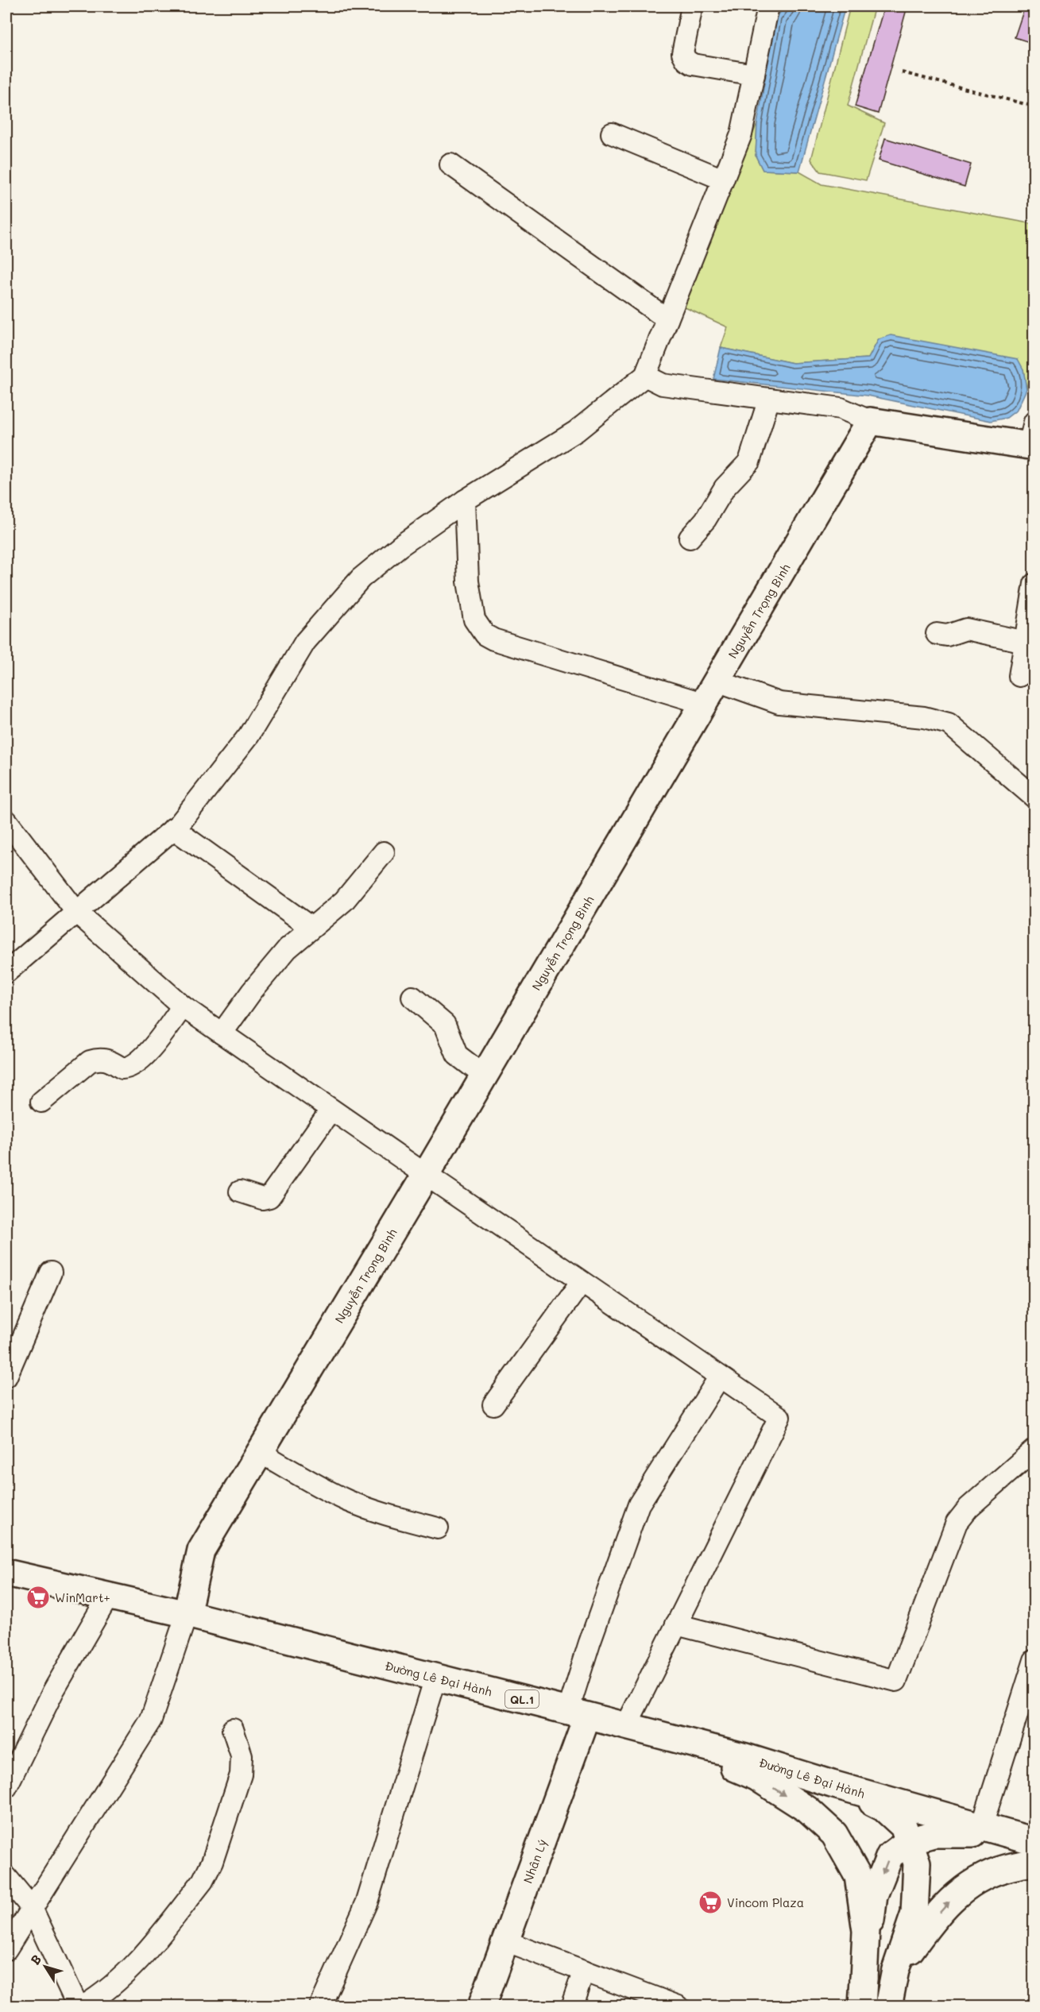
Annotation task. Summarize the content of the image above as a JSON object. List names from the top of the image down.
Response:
{
  "streets": {
    "main road": [
      "Nguyễn Trọng Bình",
      "Đường Lê Đại Hành",
      "QL.1",
      "Nhân Lý"
    ]
  },
  "crossings": [
    ["Nguyễn Trọng Bình", "Đường Lê Đại Hành"],
    ["Đường Lê Đại Hành", "Nhân Lý"]
  ],
  "places": {
    "supermarket": ["WinMart+", "Vincom Plaza"]
  },
  "north": "top left"
}
